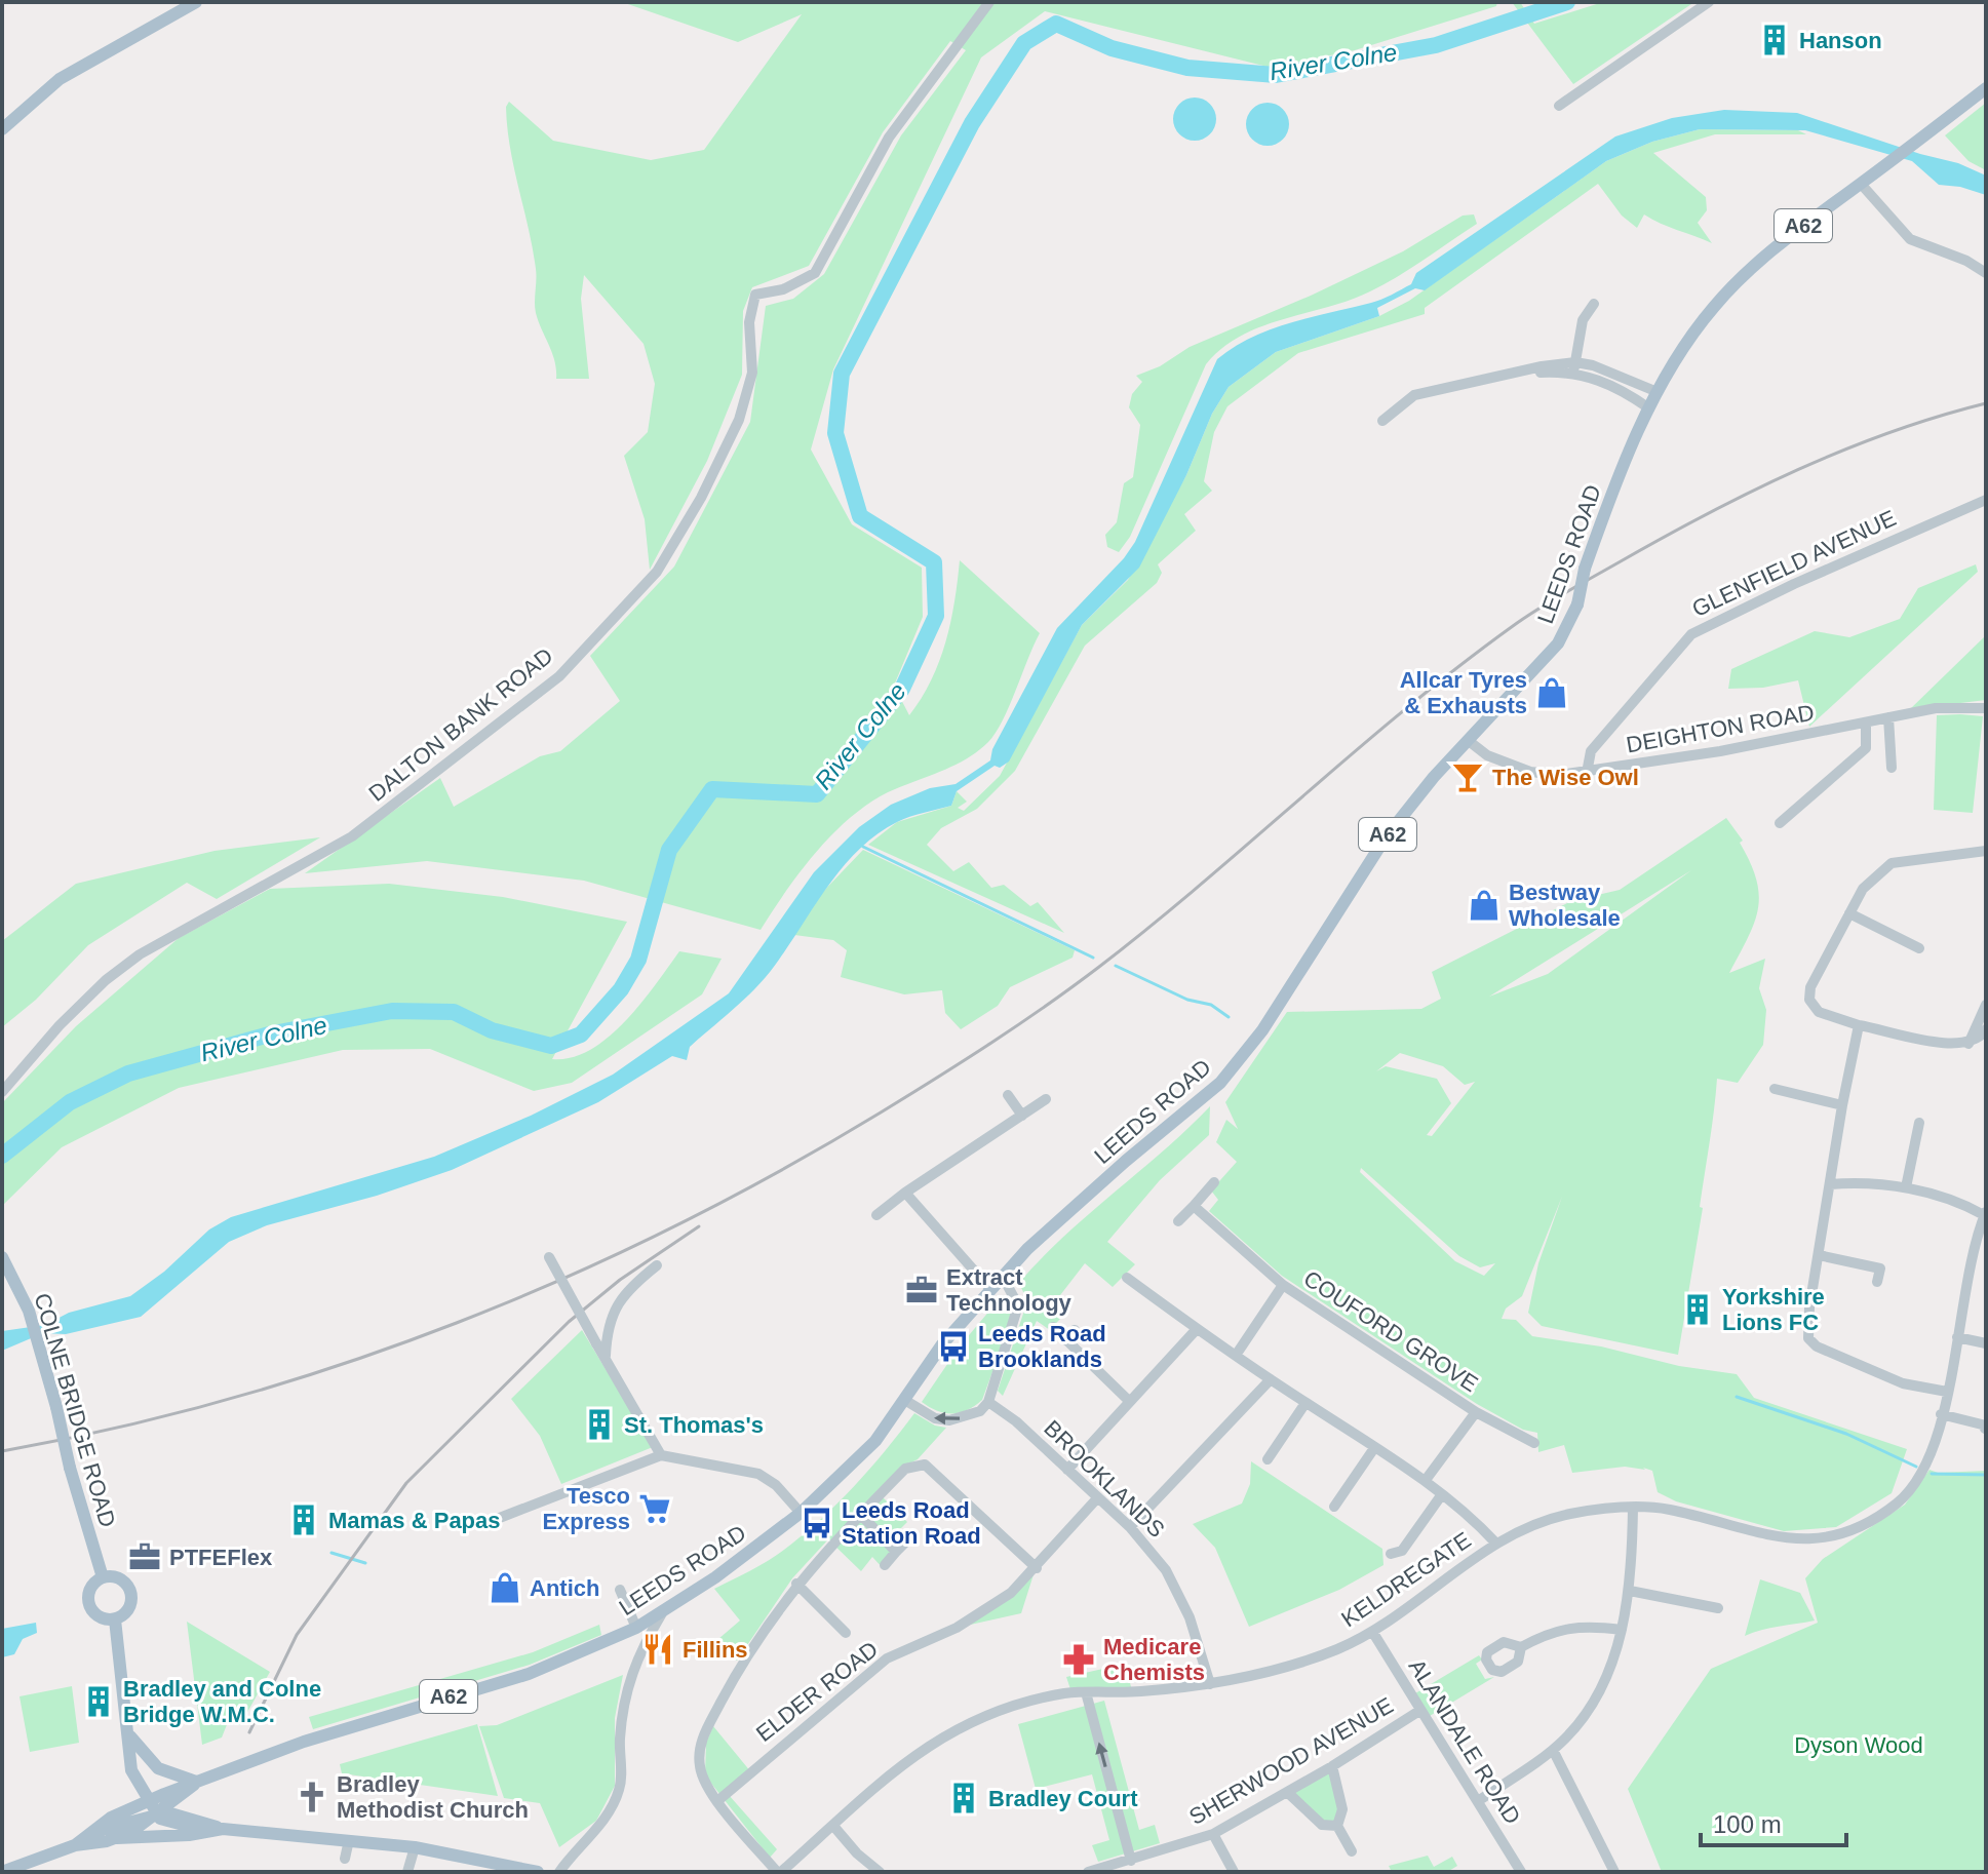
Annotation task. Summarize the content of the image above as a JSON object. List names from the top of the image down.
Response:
{
  "streets": {
    "main road": ["A62", "LEEDS ROAD", "COLNE BRIDGE ROAD"],
    "street": [
      "GLENFIELD AVENUE",
      "DALTON BANK ROAD",
      "DEIGHTON ROAD",
      "COUFORD GROVE",
      "BROOKLANDS",
      "KELDREGATE",
      "ELDER ROAD",
      "ALANDALE ROAD",
      "SHERWOOD AVENUE"
    ]
  },
  "crossings": [
    ["LEEDS ROAD", "DEIGHTON ROAD"],
    ["GLENFIELD AVENUE", "DEIGHTON ROAD"],
    ["BROOKLANDS", "KELDREGATE"],
    ["BROOKLANDS", "ELDER ROAD"],
    ["KELDREGATE", "ALANDALE ROAD"],
    ["ALANDALE ROAD", "SHERWOOD AVENUE"]
  ],
  "water": ["River Colne"],
  "parks": ["Dyson Wood"],
  "places": {
    "building": [
      "Hanson",
      "Yorkshire Lions FC",
      "St. Thomas's",
      "Mamas & Papas",
      "Bradley and Colne Bridge W.M.C.",
      "Bradley Court"
    ],
    "shop": ["Allcar Tyres & Exhausts", "Bestway Wholesale", "Antich"],
    "bar": ["The Wise Owl"],
    "office": ["Extract Technology", "PTFEFlex"],
    "bus stop": ["Leeds Road Brooklands", "Leeds Road Station Road"],
    "supermarket": ["Tesco Express"],
    "restaurant": ["Fillins"],
    "pharmacy": ["Medicare Chemists"],
    "church": ["Bradley Methodist Church"]
  },
  "scale_bar": "100 m"
}
